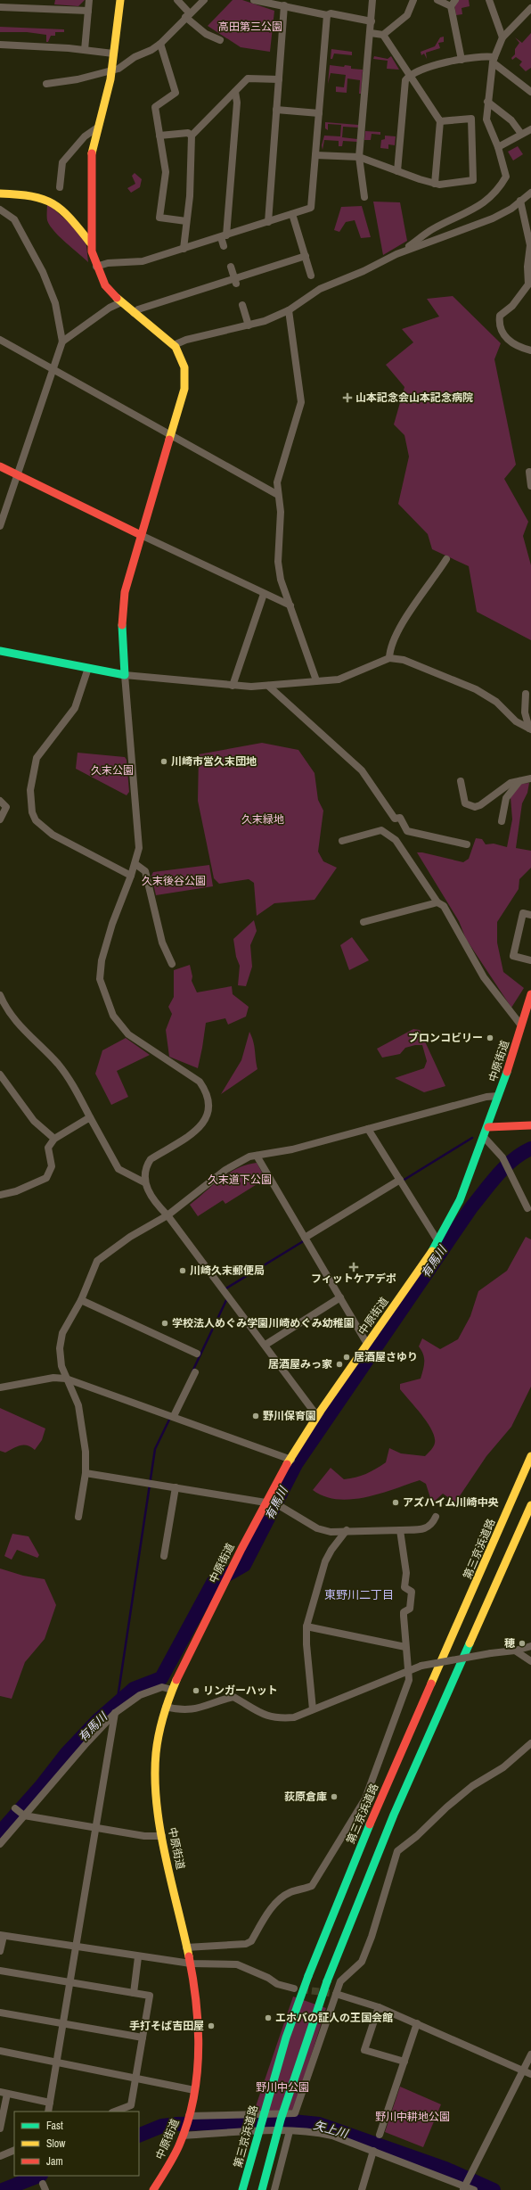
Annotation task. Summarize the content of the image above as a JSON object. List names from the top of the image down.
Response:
{
  "streets": {
    "main road": ["中原街道", "第三京浜道路"]
  },
  "districts": ["東野川二丁目"],
  "water": ["有馬川", "矢上川"],
  "parks": [
    "高田第三公園",
    "久末公園",
    "久末緑地",
    "久末後谷公園",
    "久末道下公園",
    "野川中公園",
    "野川中耕地公園"
  ],
  "places": {
    "health": ["山本記念会山本記念病院", "フィットケアデポ"],
    "other": [
      "川崎市営久末団地",
      "ブロンコビリー",
      "川崎久末郵便局",
      "学校法人めぐみ学園川崎めぐみ幼稚園",
      "居酒屋さゆり",
      "居酒屋みっ家",
      "野川保育園",
      "アズハイム川崎中央",
      "穂",
      "リンガーハット",
      "荻原倉庫",
      "エホバの証人の王国会館",
      "手打そば吉田屋"
    ]
  },
  "legend": ["Fast", "Slow", "Jam"]
}
